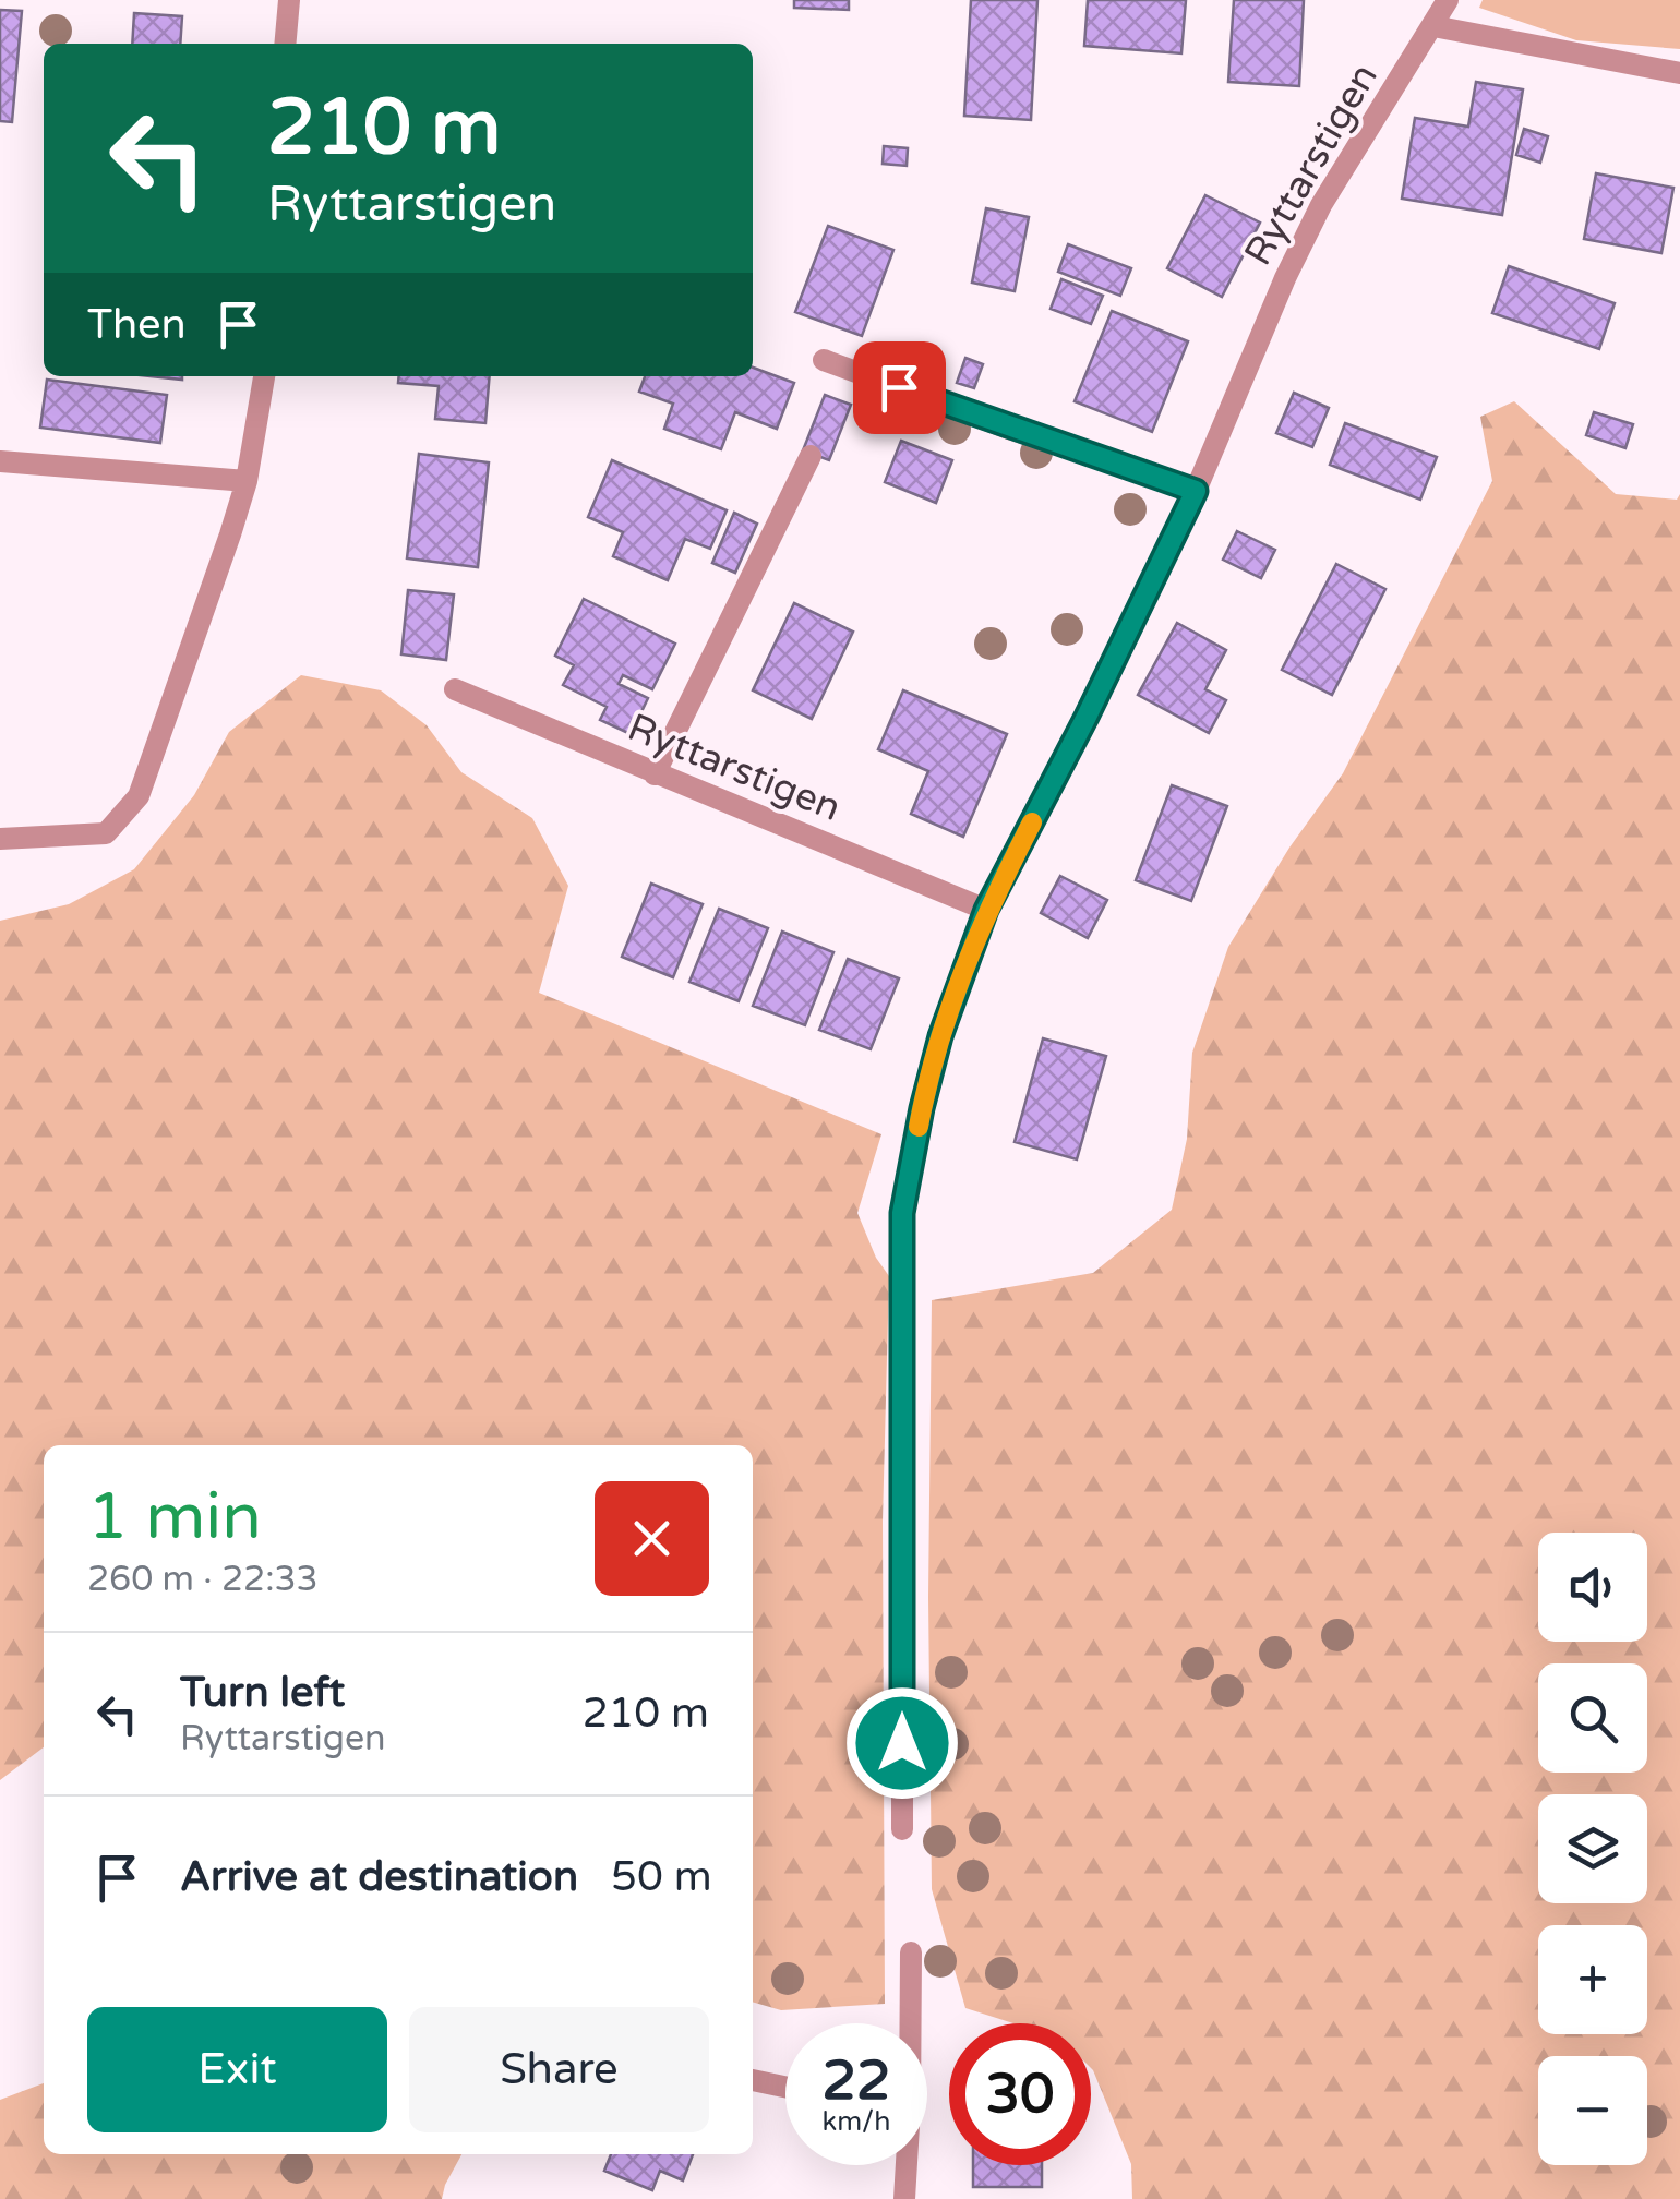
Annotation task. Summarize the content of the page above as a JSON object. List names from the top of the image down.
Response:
{
  "streets": {
    "street": ["Ryttarstigen"]
  },
  "page": {
    "turn": ["210 m", "Ryttarstigen"],
    "then": "Then",
    "heading": ["1 min", "260 m · 22:33"],
    "map_buttons": ["+", "−"],
    "list": [
      {
        "name": "Turn left",
        "note": "Ryttarstigen",
        "value": "210 m"
      },
      {
        "name": "Arrive at destination",
        "value": "50 m"
      }
    ],
    "buttons": ["Exit", "Share"],
    "speed": "22 km/h",
    "limit": "30"
  }
}
